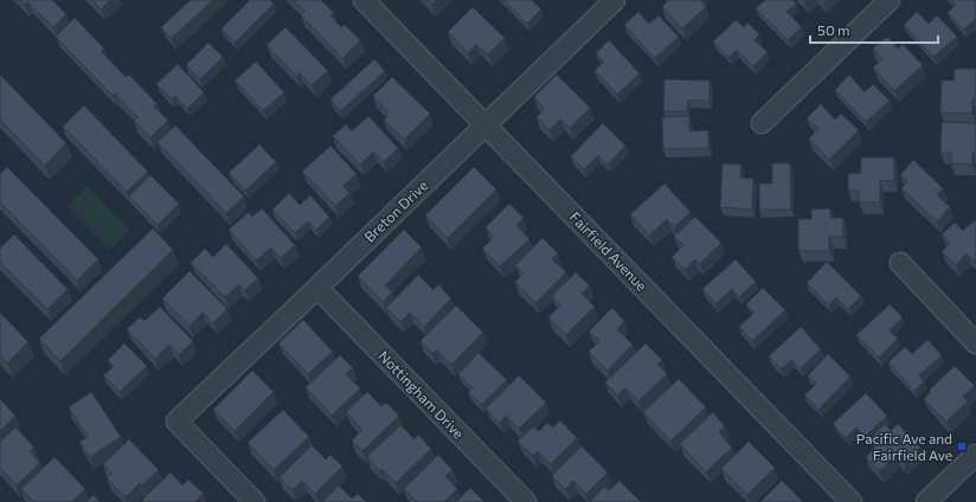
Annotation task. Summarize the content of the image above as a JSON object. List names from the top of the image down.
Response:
{
  "streets": {
    "street": ["Breton Drive", "Fairfield Avenue", "Nottingham Drive"]
  },
  "crossings": [
    ["Breton Drive", "Fairfield Avenue"],
    ["Breton Drive", "Nottingham Drive"]
  ],
  "places": {
    "transit": ["Pacific Ave and Fairfield Ave"]
  },
  "scale_bar": "50 m"
}
